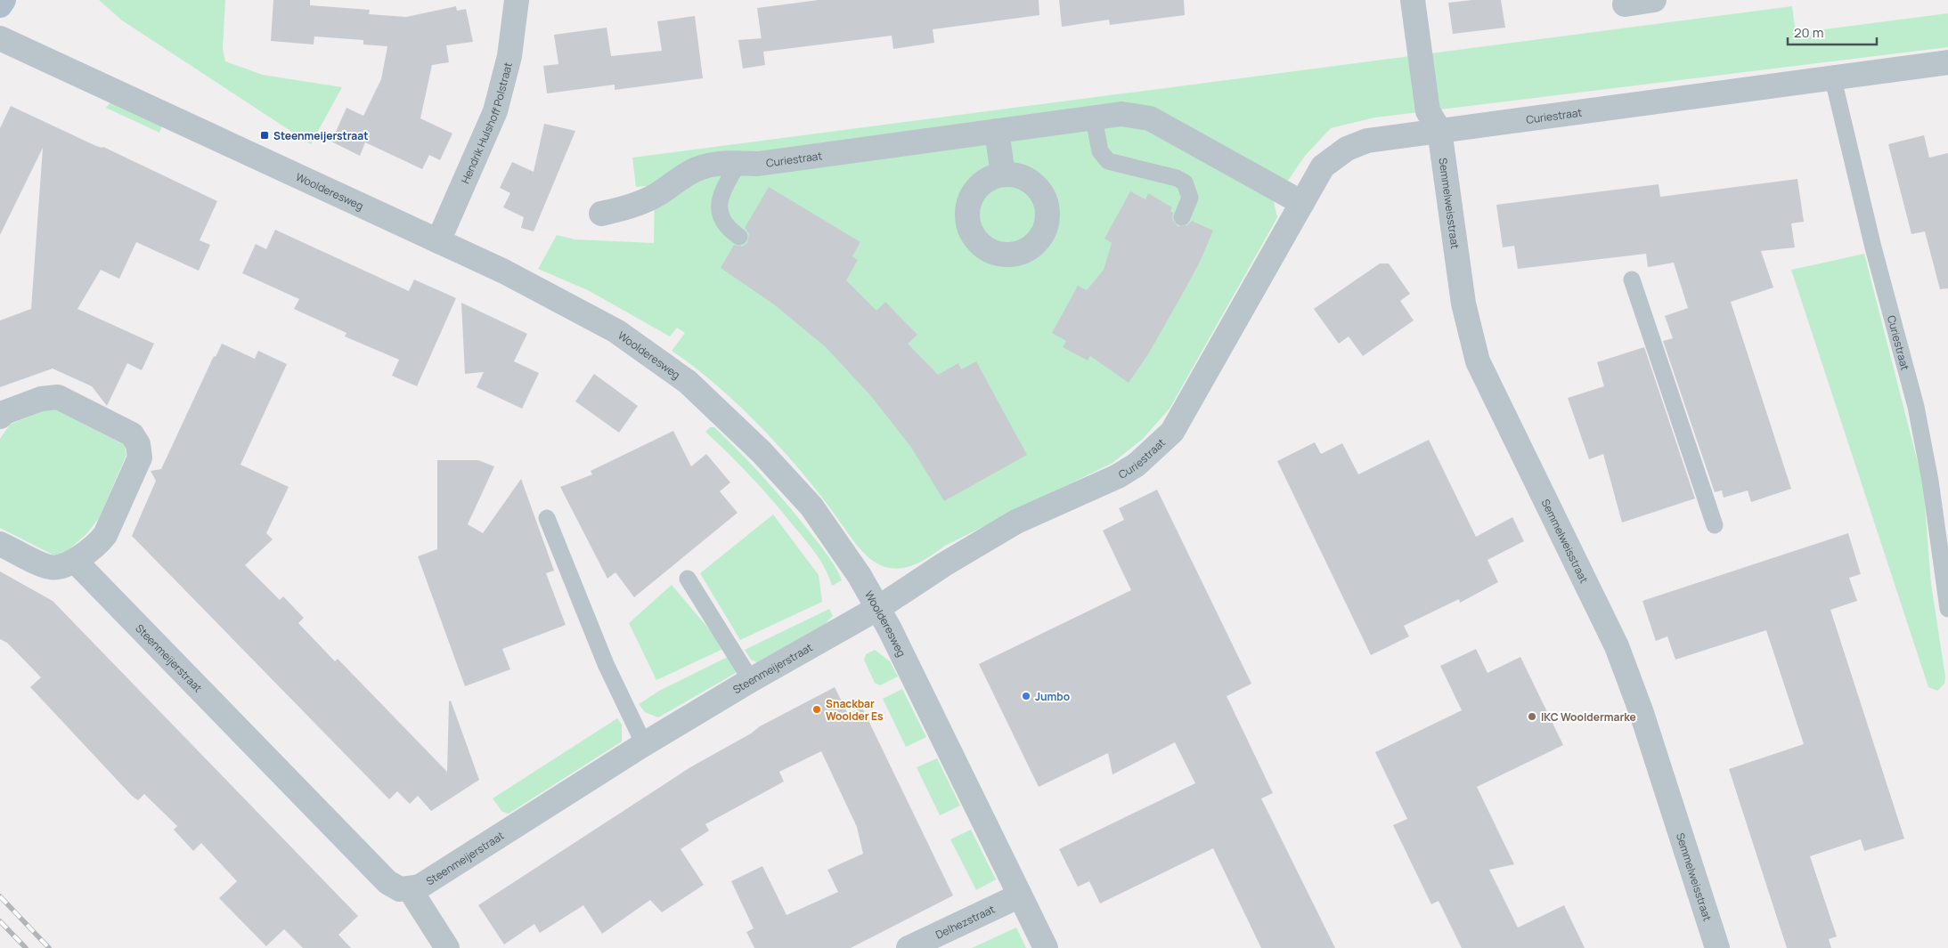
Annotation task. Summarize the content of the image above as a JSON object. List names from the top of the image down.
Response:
{
  "streets": {
    "street": [
      "Curiestraat",
      "Hendrik Hulshoff Polstraat",
      "Woolderesweg",
      "Semmelweisstraat",
      "Steenmeijerstraat",
      "Delhezstraat"
    ]
  },
  "crossings": [
    ["Curiestraat", "Woolderesweg"],
    ["Curiestraat", "Semmelweisstraat"],
    ["Curiestraat", "Steenmeijerstraat"],
    ["Hendrik Hulshoff Polstraat", "Woolderesweg"],
    ["Woolderesweg", "Steenmeijerstraat"],
    ["Woolderesweg", "Delhezstraat"]
  ],
  "places": {
    "transit": ["Steenmeijerstraat"],
    "other": ["Jumbo", "Snackbar Woolder Es", "IKC Wooldermarke"]
  },
  "scale_bar": "20 m"
}
